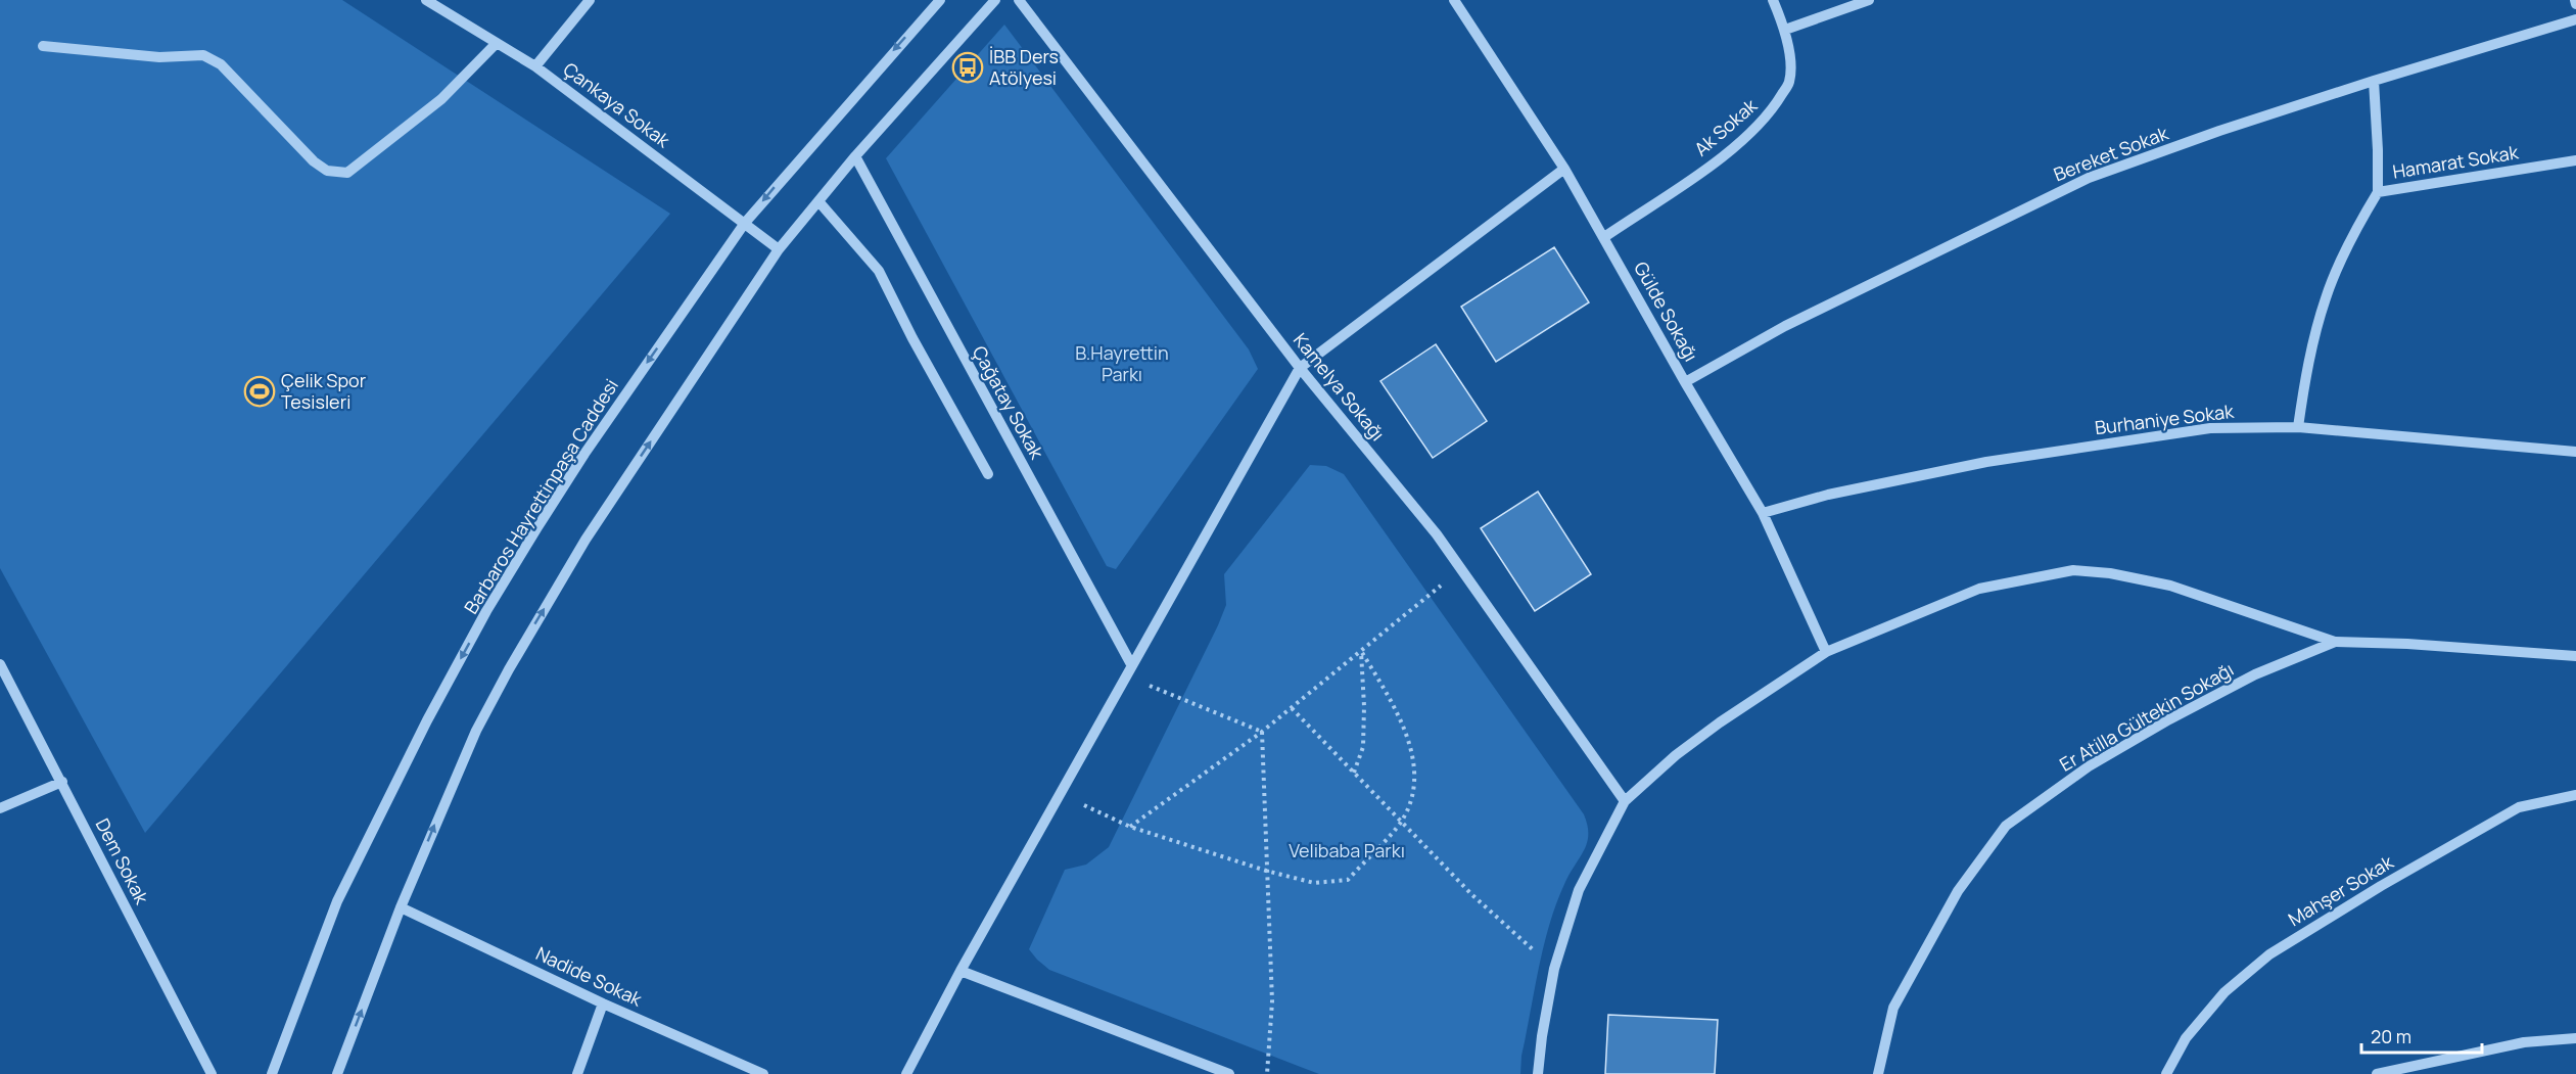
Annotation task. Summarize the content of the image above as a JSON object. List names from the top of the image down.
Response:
{
  "streets": {
    "street": [
      "Çankaya Sokak",
      "Ak Sokak",
      "Bereket Sokak",
      "Hamarat Sokak",
      "Gülde Sokağı",
      "Kamelya Sokağı",
      "Çağatay Sokak",
      "Burhaniye Sokak",
      "Barbaros Hayrettinpaşa Caddesi",
      "Er Atilla Gültekin Sokağı",
      "Dem Sokak",
      "Mahşer Sokak",
      "Nadide Sokak"
    ]
  },
  "crossings": [
    ["Çankaya Sokak", "Barbaros Hayrettinpaşa Caddesi"],
    ["Ak Sokak", "Gülde Sokağı"],
    ["Bereket Sokak", "Hamarat Sokak"],
    ["Bereket Sokak", "Gülde Sokağı"],
    ["Gülde Sokağı", "Burhaniye Sokak"]
  ],
  "parks": ["B.Hayrettin Parkı", "Velibaba Parkı"],
  "places": {
    "bus stop": ["İBB Ders Atölyesi"],
    "sports": ["Çelik Spor Tesisleri"]
  },
  "scale_bar": "20 m"
}
